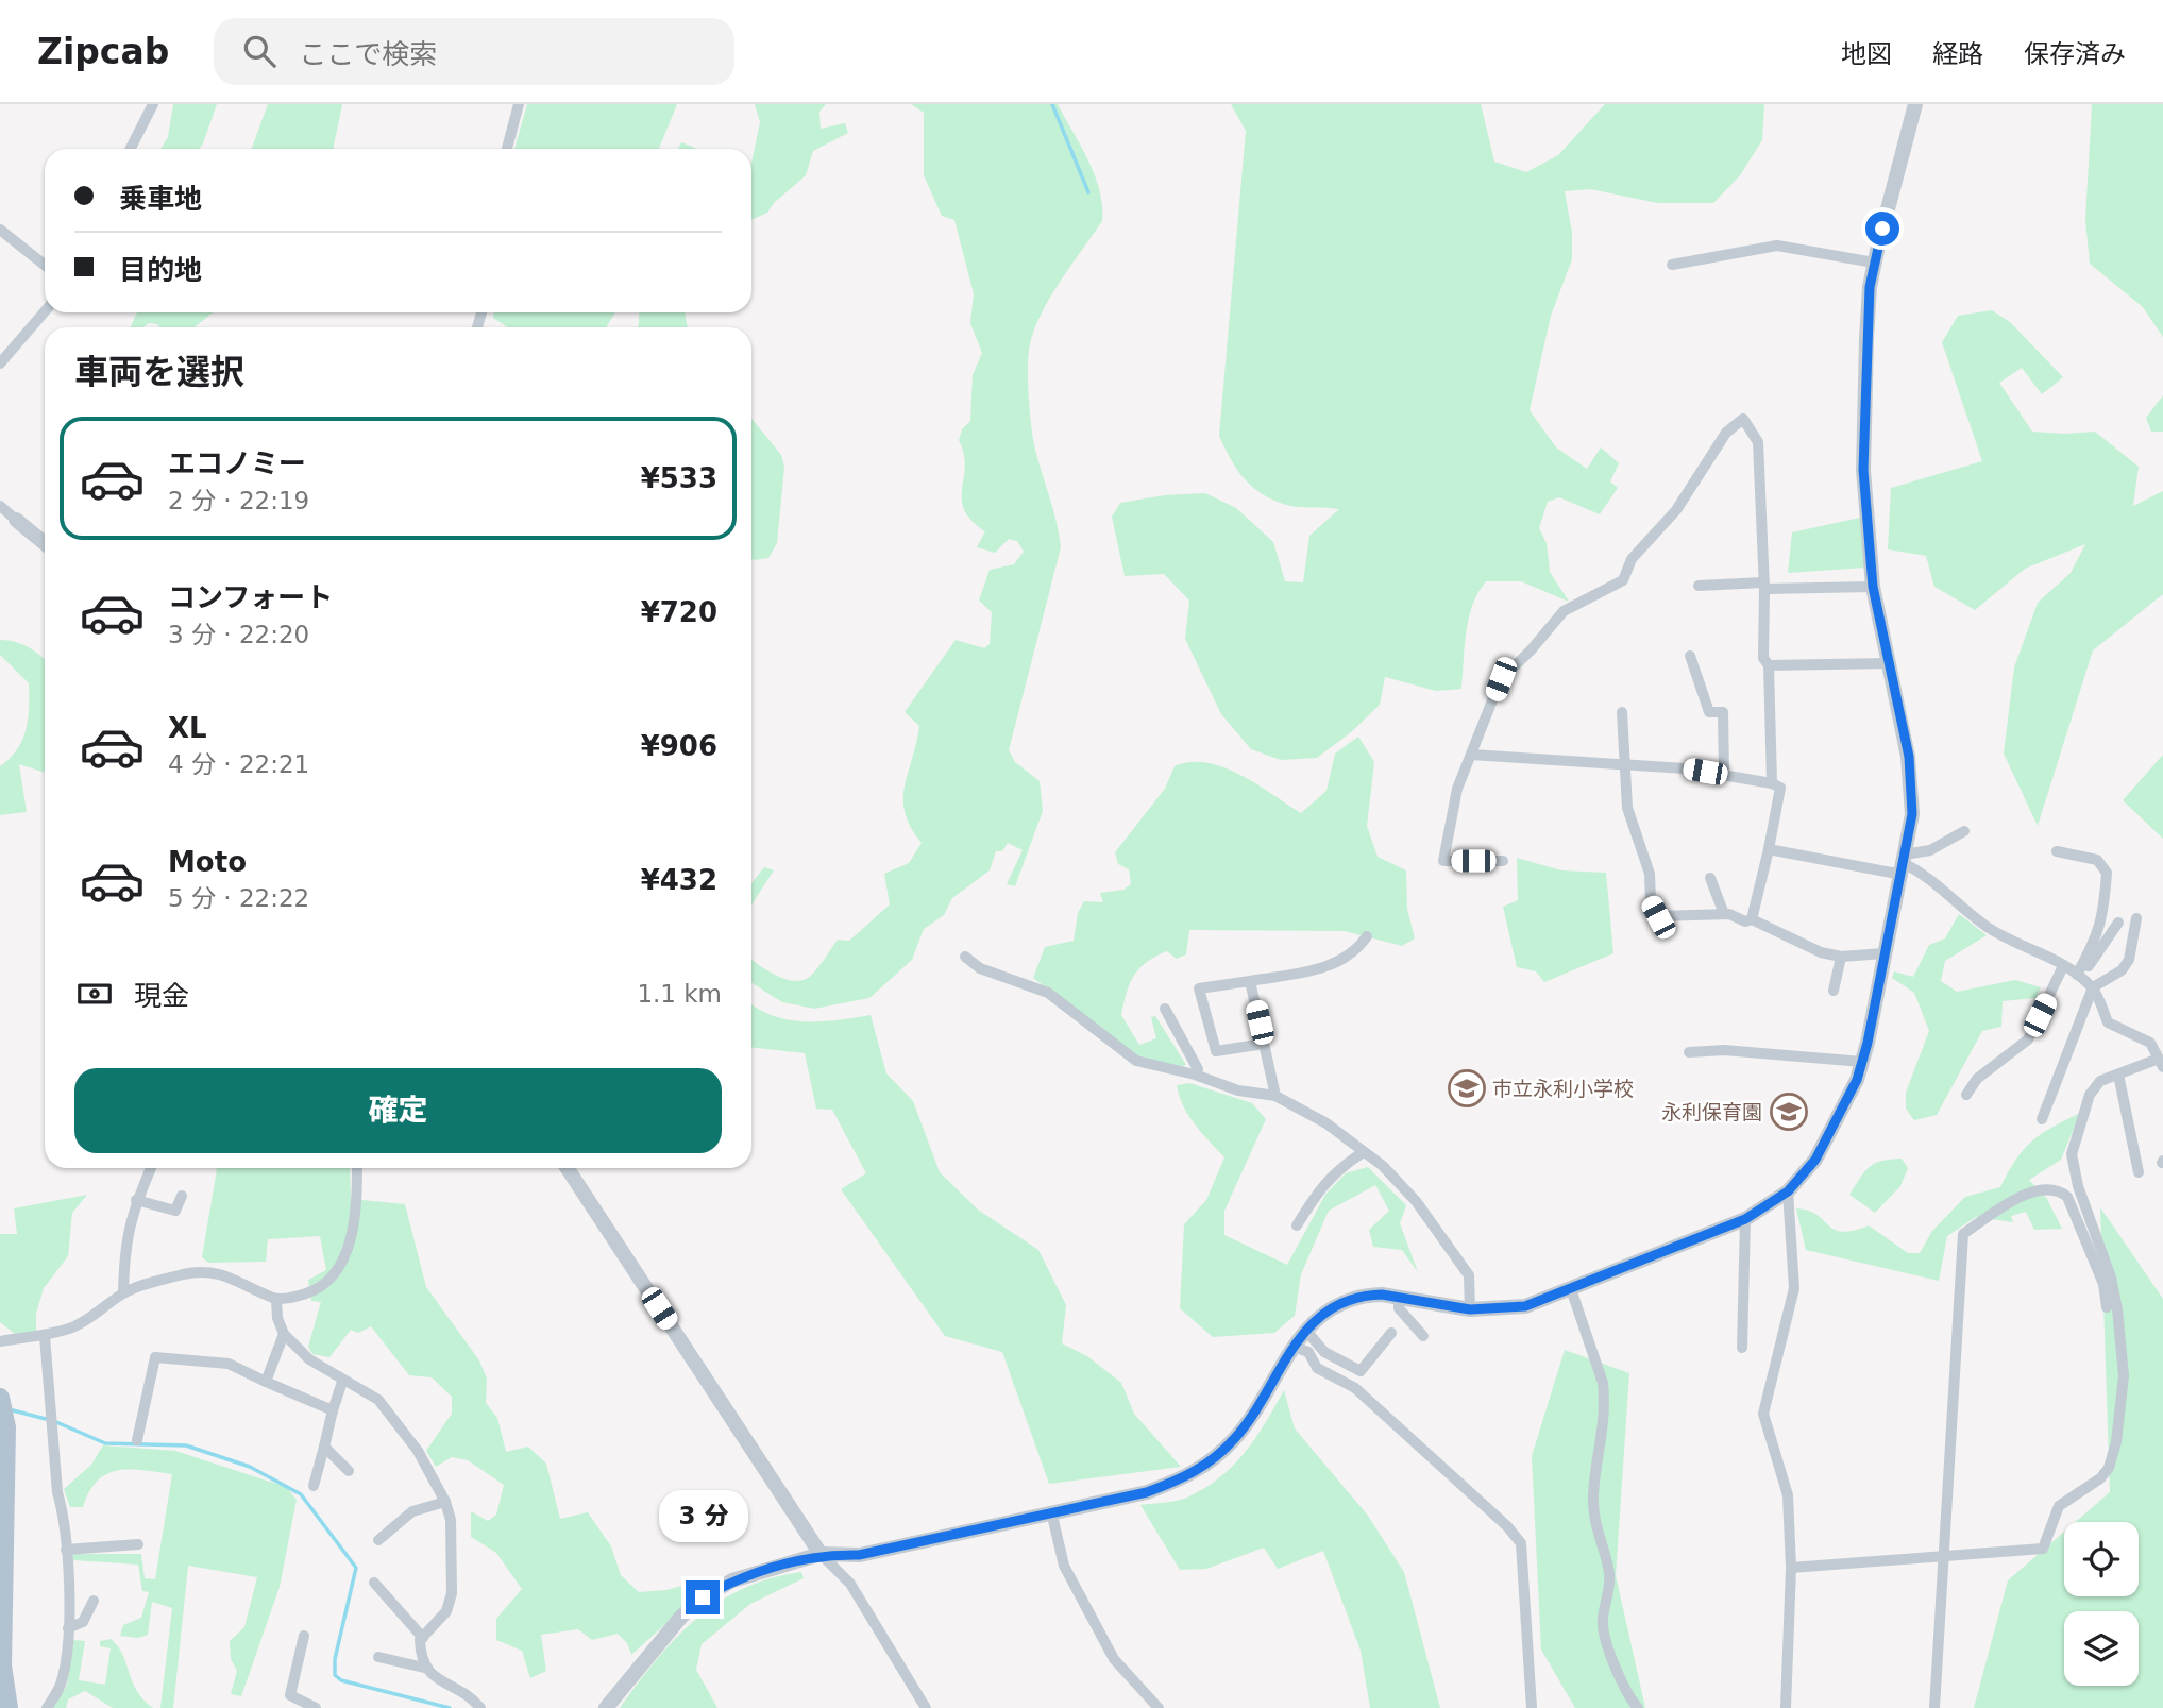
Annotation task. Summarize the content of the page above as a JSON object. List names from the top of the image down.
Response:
{
  "places": {
    "school or university": ["市立永利小学校", "永利保育園"]
  },
  "page": {
    "header": "Zipcab",
    "search": "ここで検索",
    "nav": ["地図", "経路", "保存済み"],
    "banner": ["乗車地", "目的地"],
    "heading": "車両を選択",
    "list": [
      {
        "name": "エコノミー",
        "note": "2 分 · 22:19",
        "value": "¥533"
      },
      {
        "name": "コンフォート",
        "note": "3 分 · 22:20",
        "value": "¥720"
      },
      {
        "name": "XL",
        "note": "4 分 · 22:21",
        "value": "¥906"
      },
      {
        "name": "Moto",
        "note": "5 分 · 22:22",
        "value": "¥432"
      }
    ],
    "pay": ["現金", "1.1 km"],
    "buttons": "確定",
    "bubble": "3 分"
  }
}
